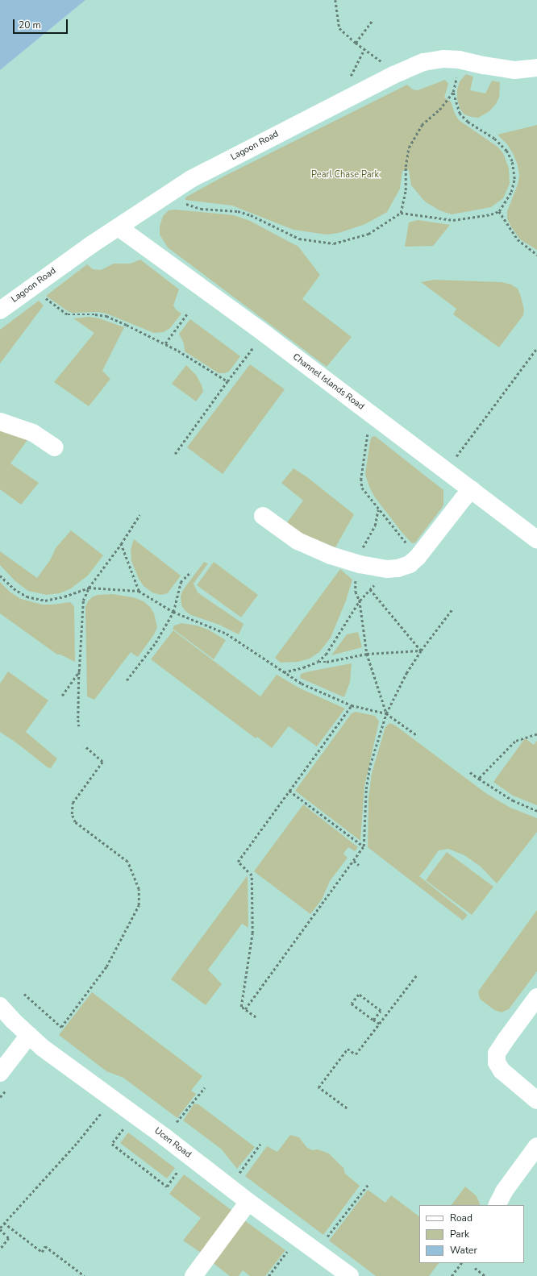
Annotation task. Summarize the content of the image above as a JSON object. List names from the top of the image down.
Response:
{
  "streets": {
    "street": ["Lagoon Road", "Channel Islands Road", "Ucen Road"]
  },
  "crossings": [
    ["Lagoon Road", "Channel Islands Road"]
  ],
  "parks": ["Pearl Chase Park"],
  "legend": ["Road", "Park", "Water"],
  "scale_bar": "20 m"
}
